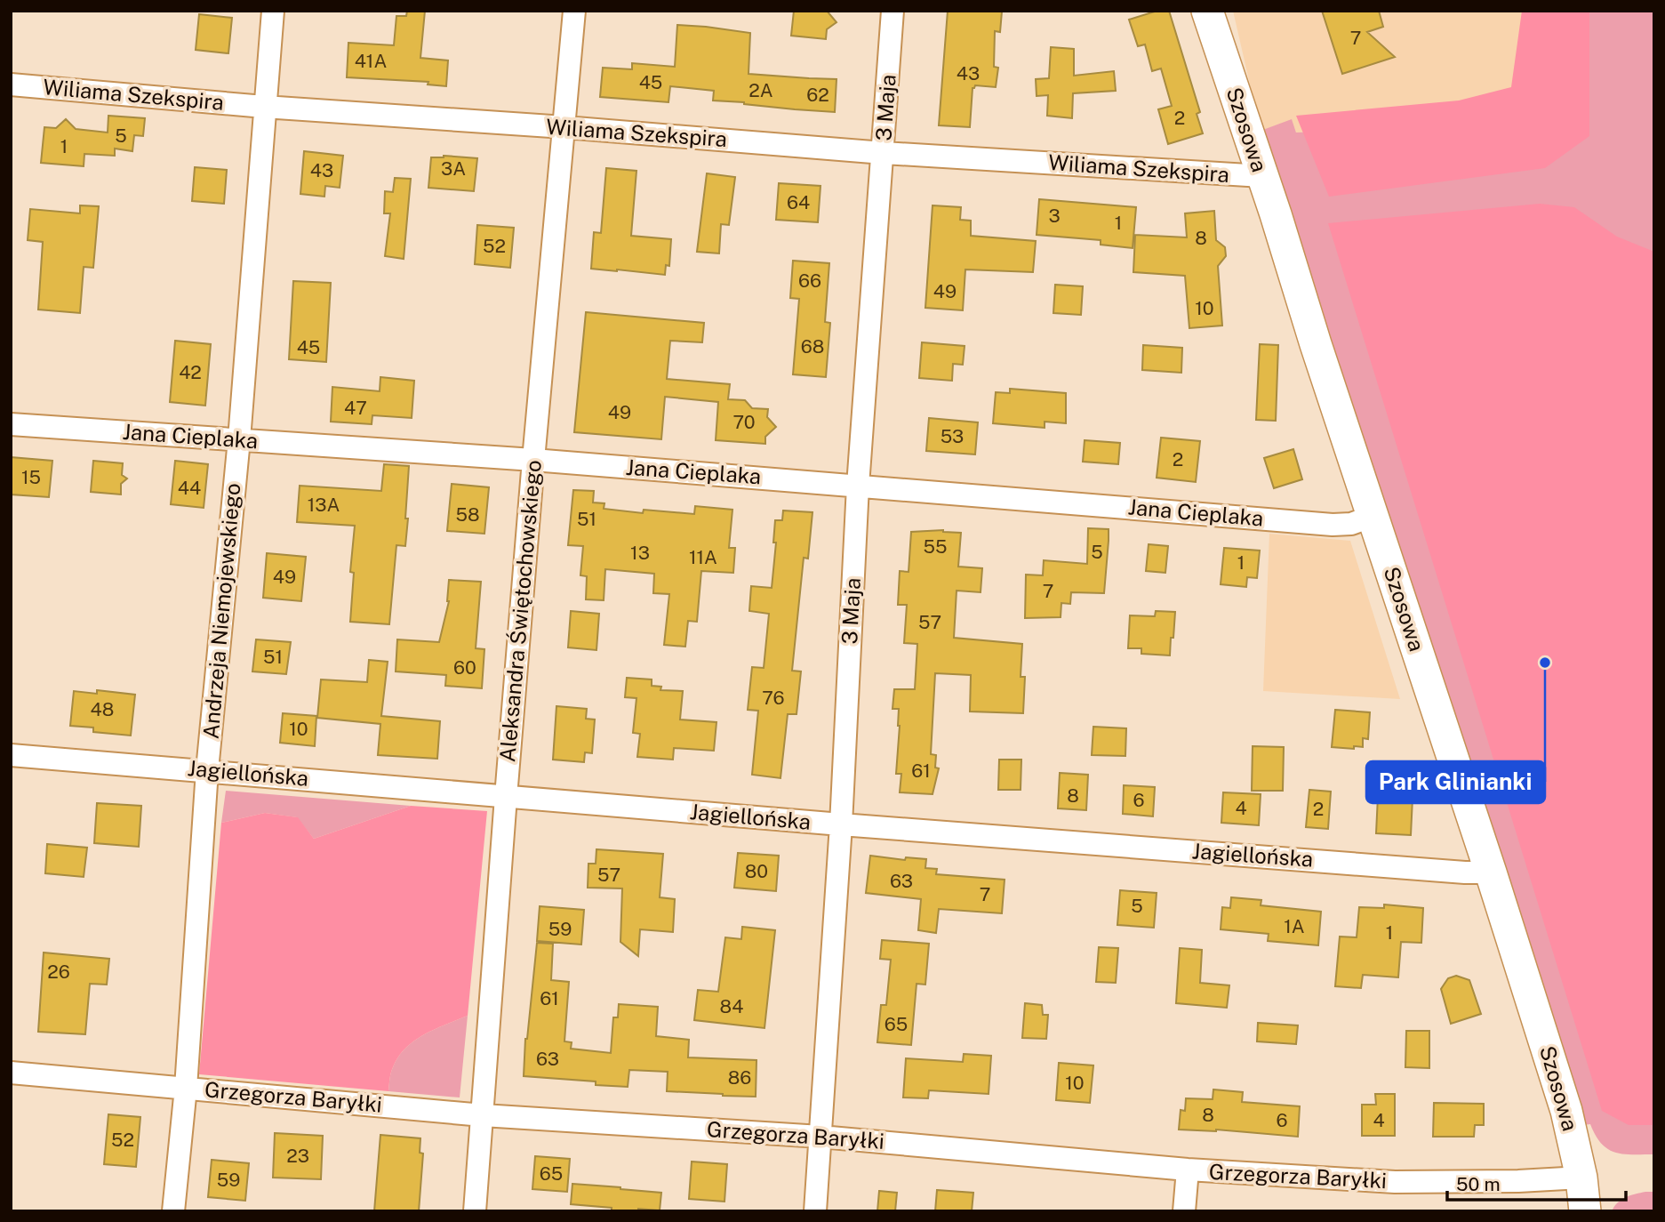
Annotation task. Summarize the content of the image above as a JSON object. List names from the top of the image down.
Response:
{
  "streets": {
    "street": [
      "Wiliama Szekspira",
      "3 Maja",
      "Szosowa",
      "Jana Cieplaka",
      "Andrzeja Niemojewskiego",
      "Aleksandra Świętochowskiego",
      "Jagiellońska",
      "Grzegorza Baryłki"
    ]
  },
  "crossings": [
    ["Wiliama Szekspira", "3 Maja"],
    ["Wiliama Szekspira", "Szosowa"],
    ["Wiliama Szekspira", "Andrzeja Niemojewskiego"],
    ["Wiliama Szekspira", "Aleksandra Świętochowskiego"],
    ["3 Maja", "Jana Cieplaka"],
    ["3 Maja", "Jagiellońska"],
    ["3 Maja", "Grzegorza Baryłki"],
    ["Szosowa", "Jana Cieplaka"],
    ["Szosowa", "Jagiellońska"],
    ["Szosowa", "Grzegorza Baryłki"],
    ["Jana Cieplaka", "Andrzeja Niemojewskiego"],
    ["Jana Cieplaka", "Aleksandra Świętochowskiego"],
    ["Andrzeja Niemojewskiego", "Jagiellońska"],
    ["Andrzeja Niemojewskiego", "Grzegorza Baryłki"],
    ["Aleksandra Świętochowskiego", "Jagiellońska"],
    ["Aleksandra Świętochowskiego", "Grzegorza Baryłki"]
  ],
  "places": ["Park Glinianki"],
  "house_numbers": [
    "7",
    "41A",
    "43",
    "45",
    "2A",
    "62",
    "2",
    "5",
    "1",
    "3A",
    "43",
    "64",
    "3",
    "1",
    "8",
    "52",
    "66",
    "49",
    "10",
    "68",
    "45",
    "42",
    "47",
    "49",
    "70",
    "53",
    "2",
    "15",
    "44",
    "13A",
    "58",
    "51",
    "55",
    "5",
    "13",
    "11A",
    "1",
    "49",
    "7",
    "57",
    "51",
    "60",
    "76",
    "48",
    "10",
    "61",
    "8",
    "6",
    "4",
    "2",
    "80",
    "57",
    "63",
    "7",
    "5",
    "1A",
    "59",
    "1",
    "26",
    "61",
    "84",
    "65",
    "63",
    "86",
    "10",
    "8",
    "6",
    "4",
    "52",
    "23",
    "65",
    "59"
  ],
  "scale_bar": "50 m"
}
